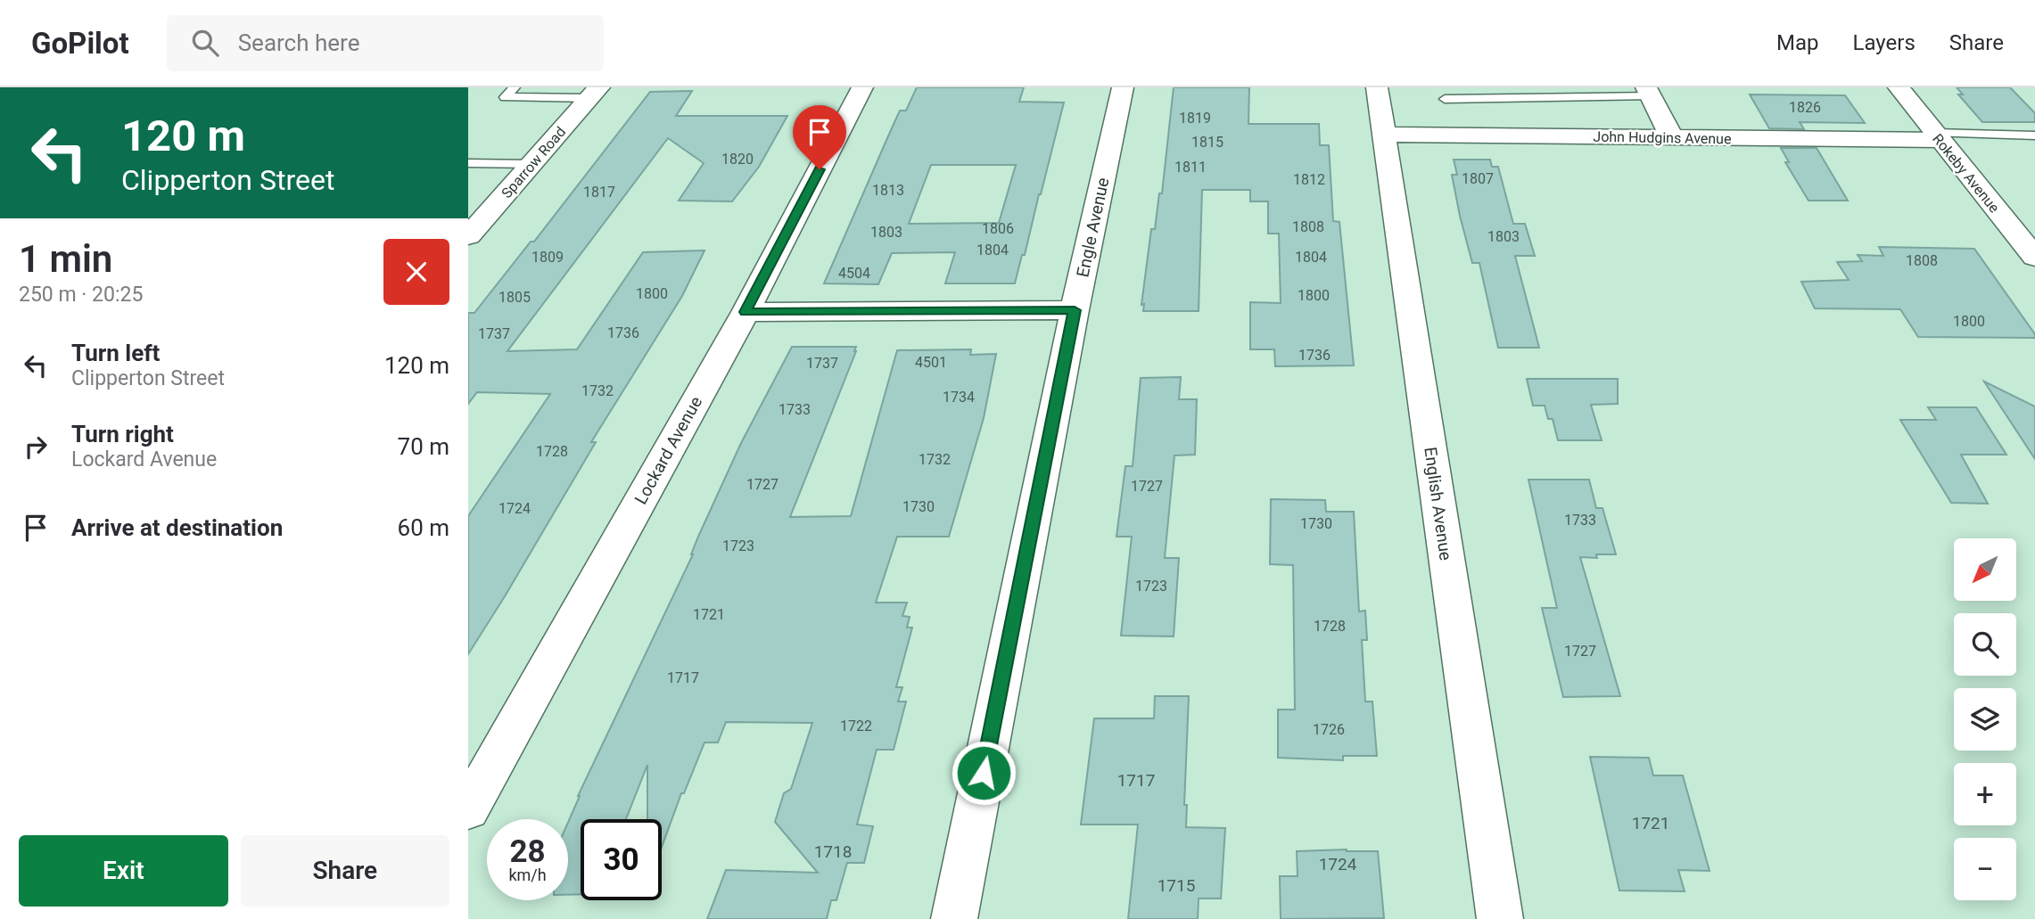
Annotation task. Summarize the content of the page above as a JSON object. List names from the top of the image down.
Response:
{
  "streets": {
    "street": [
      "John Hudgins Avenue",
      "Sparrow Road",
      "Rokeby Avenue",
      "Engle Avenue",
      "Lockard Avenue",
      "English Avenue"
    ]
  },
  "crossings": [
    ["John Hudgins Avenue", "Rokeby Avenue"],
    ["John Hudgins Avenue", "English Avenue"]
  ],
  "house_numbers": [
    "1826",
    "1819",
    "1815",
    "1820",
    "1811",
    "1807",
    "1812",
    "1813",
    "1817",
    "1808",
    "1806",
    "1803",
    "1803",
    "1804",
    "1809",
    "1804",
    "1808",
    "4504",
    "1800",
    "1800",
    "1805",
    "1800",
    "1736",
    "1737",
    "1736",
    "4501",
    "1737",
    "1732",
    "1734",
    "1733",
    "1728",
    "1732",
    "1727",
    "1727",
    "1730",
    "1724",
    "1733",
    "1730",
    "1723",
    "1723",
    "1721",
    "1728",
    "1727",
    "1717",
    "1722",
    "1726",
    "1717",
    "1721",
    "1718",
    "1724",
    "1715"
  ],
  "north": "bottom left",
  "page": {
    "header": "GoPilot",
    "search": "Search here",
    "nav": ["Map", "Layers", "Share"],
    "turn": ["120 m", "Clipperton Street"],
    "heading": ["1 min", "250 m · 20:25"],
    "list": [
      {
        "name": "Turn left",
        "note": "Clipperton Street",
        "value": "120 m"
      },
      {
        "name": "Turn right",
        "note": "Lockard Avenue",
        "value": "70 m"
      },
      {
        "name": "Arrive at destination",
        "value": "60 m"
      }
    ],
    "map_buttons": ["+", "−"],
    "speed": "28 km/h",
    "limit": "30",
    "buttons": ["Exit", "Share"]
  }
}
